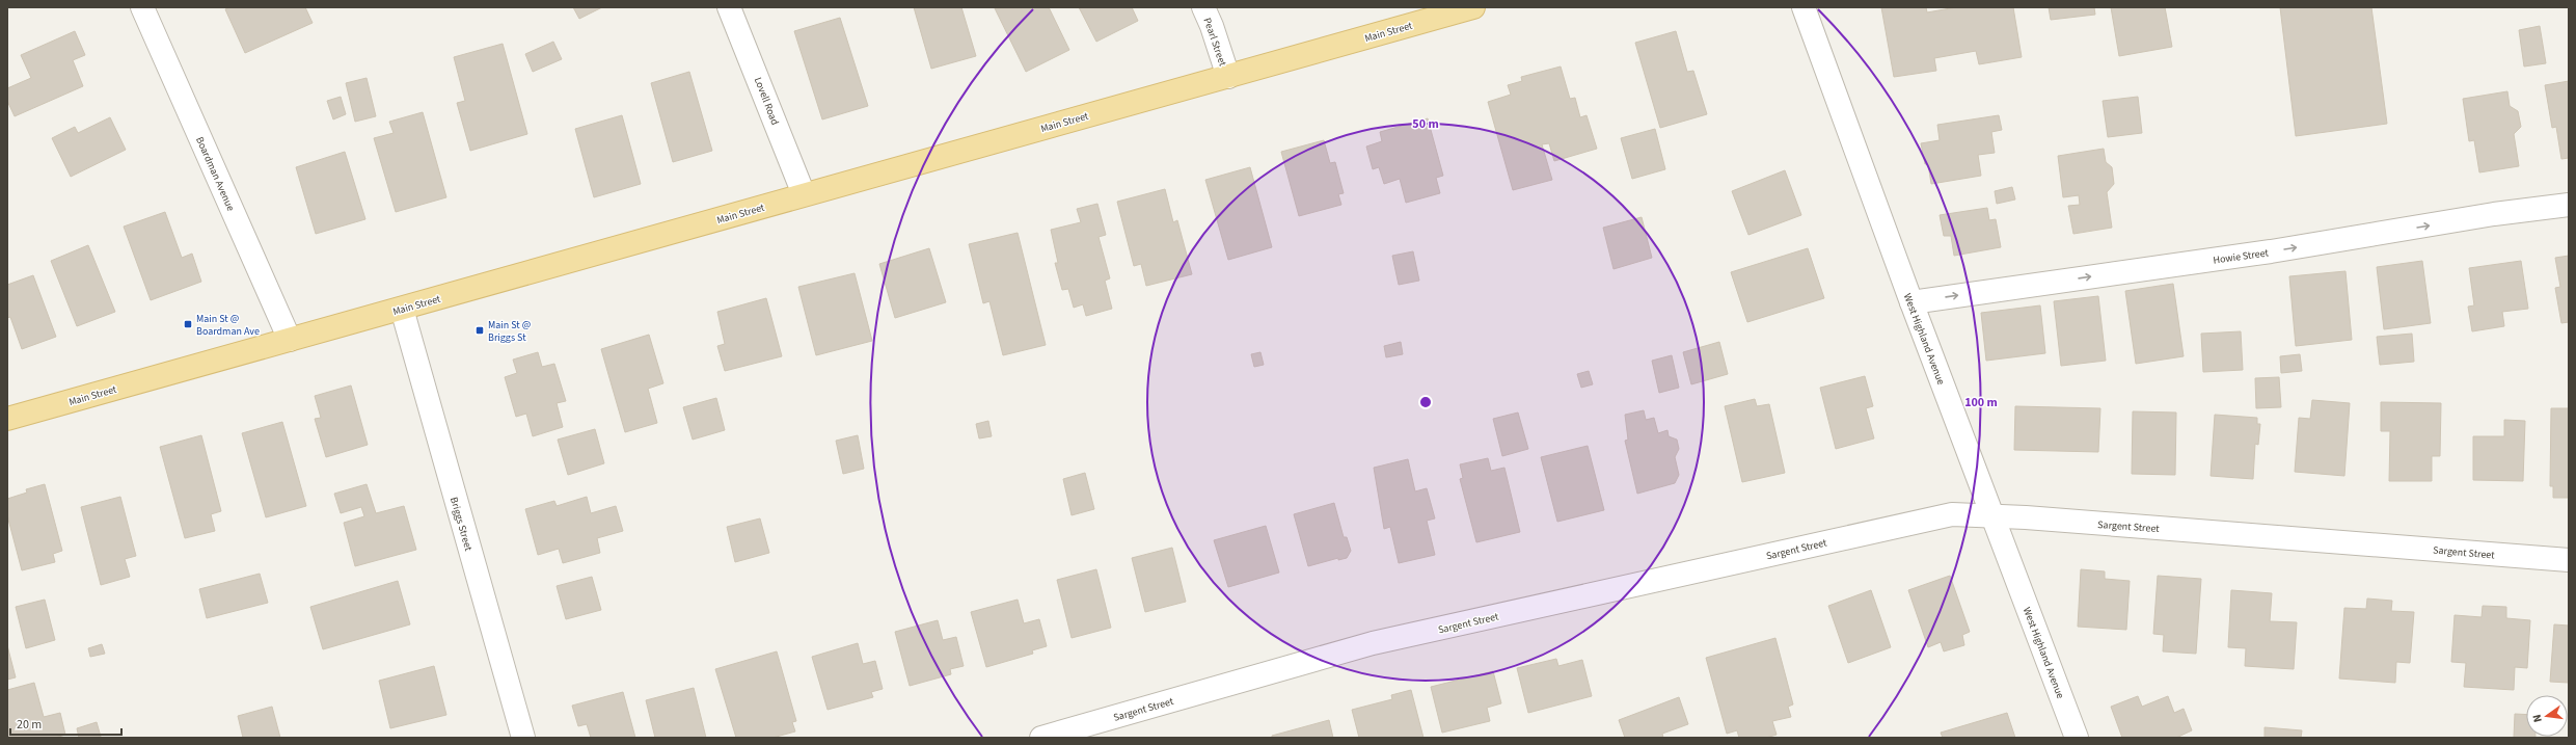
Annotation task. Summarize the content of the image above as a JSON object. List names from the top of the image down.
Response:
{
  "streets": {
    "main road": ["Main Street"],
    "street": [
      "Pearl Street",
      "Lovell Road",
      "Boardman Avenue",
      "Howie Street",
      "West Highland Avenue",
      "Briggs Street",
      "Sargent Street"
    ]
  },
  "crossings": [
    ["Main Street", "Pearl Street"],
    ["Main Street", "Lovell Road"],
    ["Main Street", "Boardman Avenue"],
    ["Main Street", "Briggs Street"],
    ["Howie Street", "West Highland Avenue"],
    ["West Highland Avenue", "Sargent Street"]
  ],
  "one_way": ["Howie Street"],
  "places": {
    "transit": ["Main St @ Boardman Ave", "Main St @ Briggs St"]
  },
  "scale_bar": "20 m",
  "north": "left",
  "rings": ["50 m", "100 m"]
}
